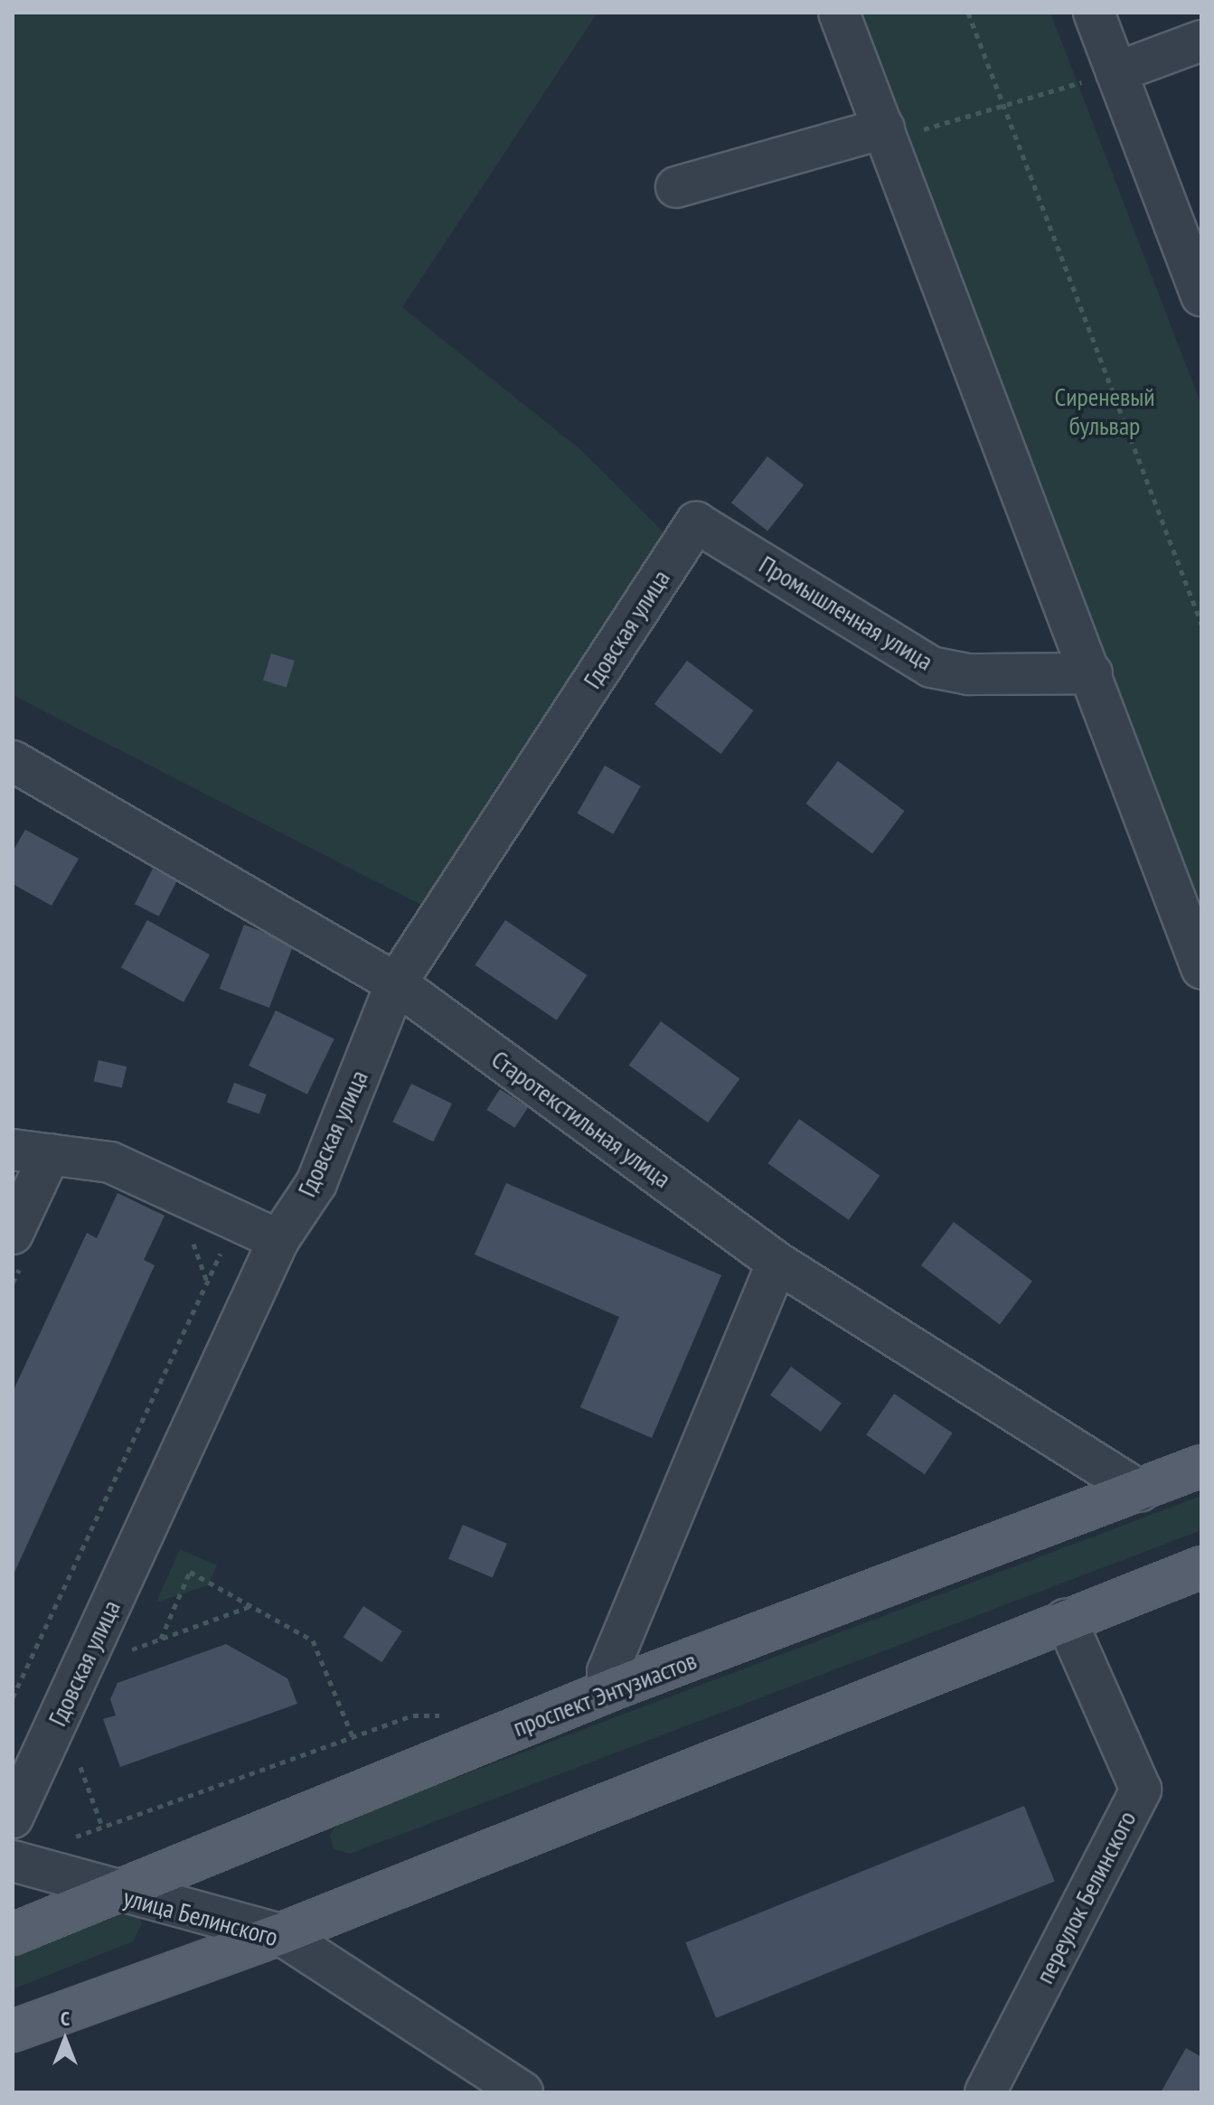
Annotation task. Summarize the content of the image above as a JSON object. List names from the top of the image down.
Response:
{
  "streets": {
    "main road": ["проспект Энтузиастов"],
    "street": [
      "Промышленная улица",
      "Гдовская улица",
      "Старотекстильная улица",
      "переулок Белинского",
      "улица Белинского"
    ]
  },
  "crossings": [
    ["Промышленная улица", "Гдовская улица"],
    ["Гдовская улица", "Старотекстильная улица"],
    ["Старотекстильная улица", "проспект Энтузиастов"],
    ["проспект Энтузиастов", "улица Белинского"]
  ],
  "parks": ["Сиреневый бульвар"],
  "north": "top"
}
